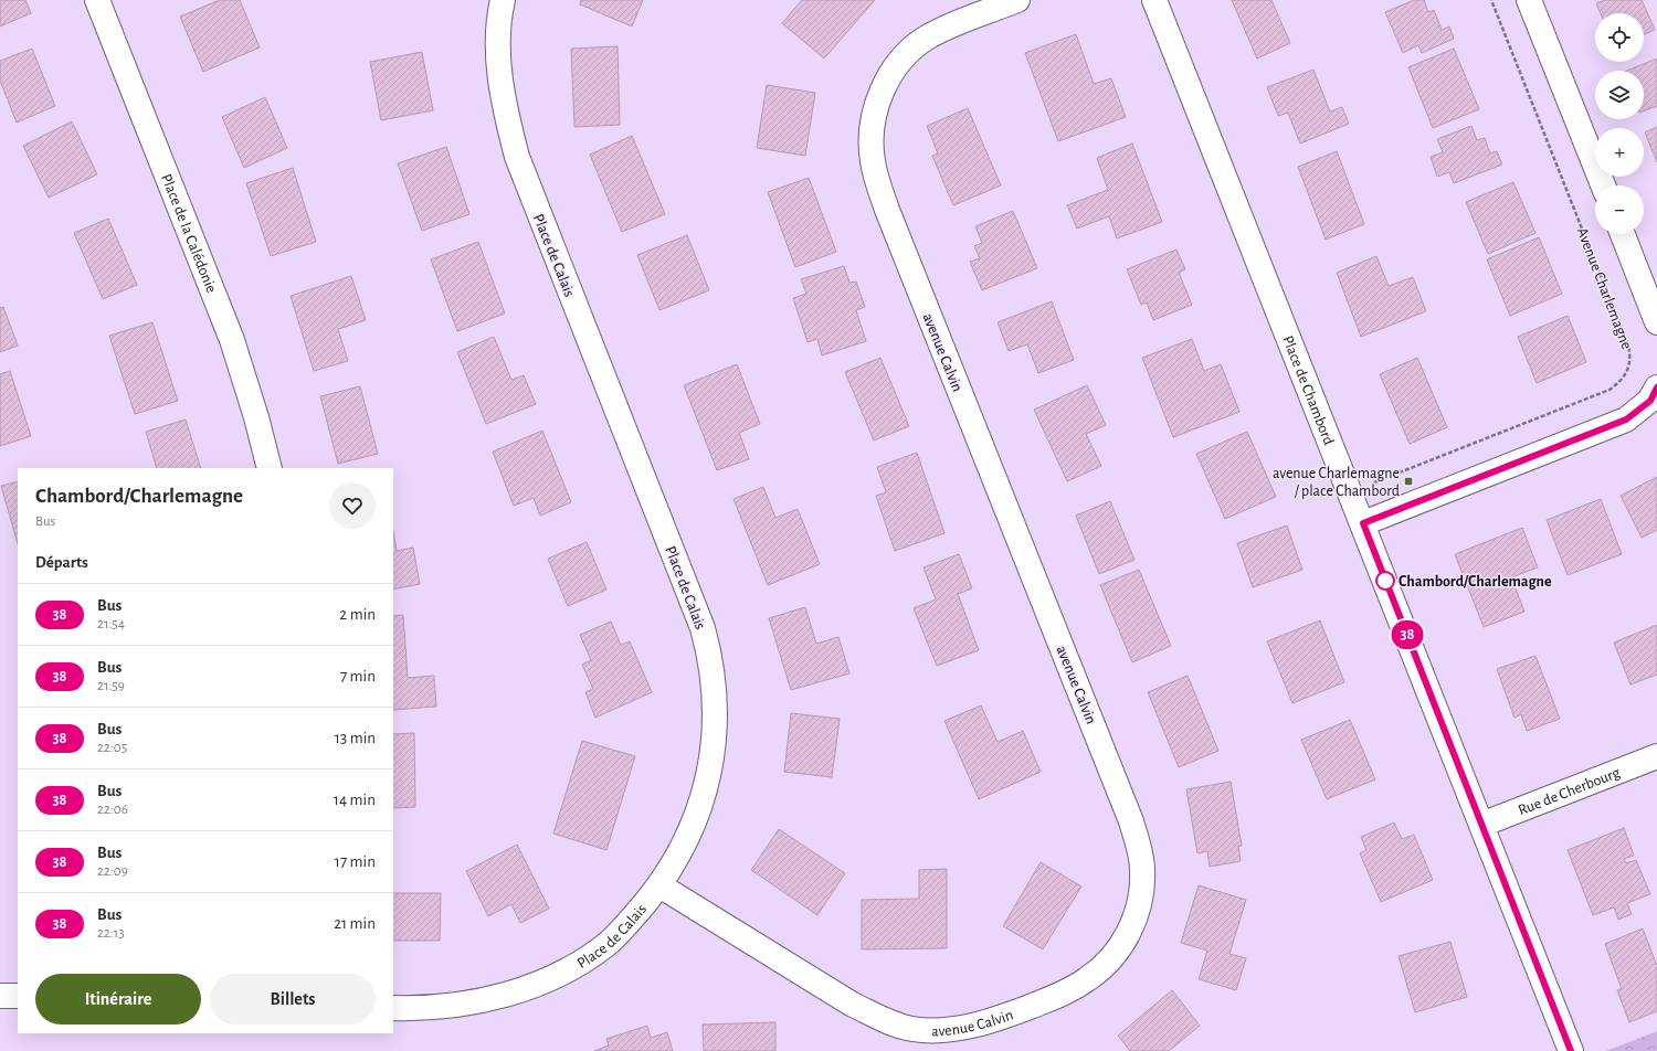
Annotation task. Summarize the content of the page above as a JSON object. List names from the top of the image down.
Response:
{
  "streets": {
    "street": [
      "Place de la Calédonie",
      "Place de Calais",
      "avenue Calvin",
      "Place de Chambord",
      "Rue de Cherbourg"
    ],
    "path": ["Avenue Charlemagne"]
  },
  "crossings": [
    ["Place de Calais", "avenue Calvin"],
    ["Place de Chambord", "Rue de Cherbourg"]
  ],
  "places": {
    "transit": ["avenue Charlemagne / place Chambord"],
    "other": ["Chambord/Charlemagne"]
  },
  "lines": ["bus line 38"],
  "page": {
    "on_map": "38",
    "map_buttons": ["+", "−"],
    "heading": [
      ["Chambord/Charlemagne", "Bus"],
      "Départs"
    ],
    "list": [
      {
        "mark": "38",
        "name": "Bus",
        "note": "21:54",
        "value": "2 min"
      },
      {
        "mark": "38",
        "name": "Bus",
        "note": "21:59",
        "value": "7 min"
      },
      {
        "mark": "38",
        "name": "Bus",
        "note": "22:05",
        "value": "13 min"
      },
      {
        "mark": "38",
        "name": "Bus",
        "note": "22:06",
        "value": "14 min"
      },
      {
        "mark": "38",
        "name": "Bus",
        "note": "22:09",
        "value": "17 min"
      },
      {
        "mark": "38",
        "name": "Bus",
        "note": "22:13",
        "value": "21 min"
      }
    ],
    "buttons": ["Itinéraire", "Billets"]
  }
}
